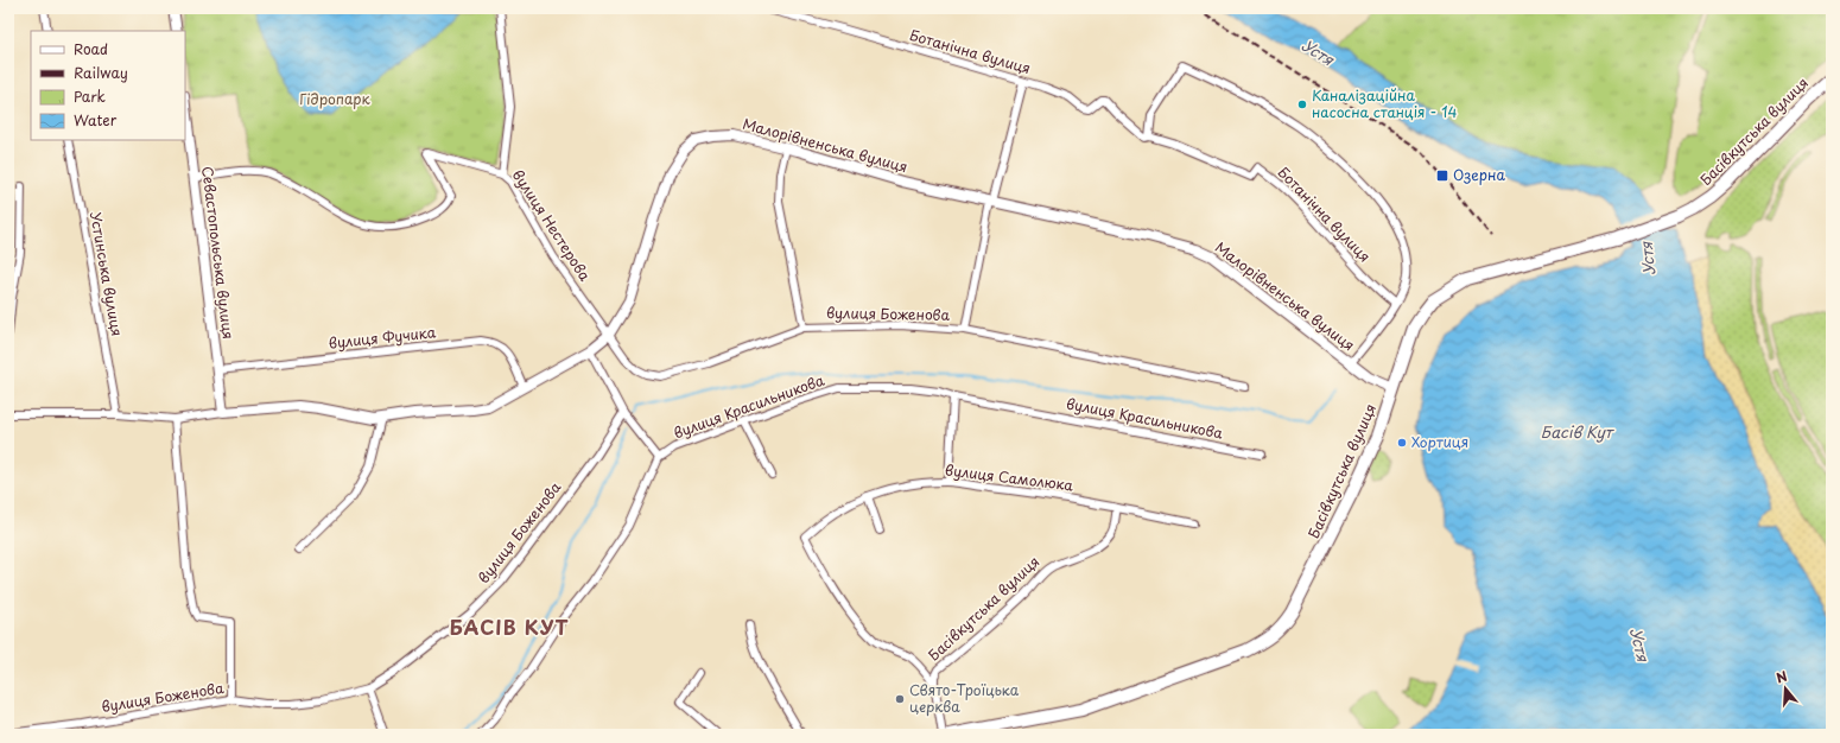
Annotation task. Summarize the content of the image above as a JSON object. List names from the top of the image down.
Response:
{
  "streets": {
    "main road": ["Басівкутська вулиця"],
    "street": [
      "Ботанічна вулиця",
      "Малорівненська вулиця",
      "вулиця Нестерова",
      "Севастопольська вулиця",
      "Устинська вулиця",
      "вулиця Боженова",
      "вулиця Фучика",
      "вулиця Красильникова",
      "вулиця Самолюка"
    ]
  },
  "crossings": [
    ["Басівкутська вулиця", "Малорівненська вулиця"],
    ["Басівкутська вулиця", "вулиця Самолюка"],
    ["Малорівненська вулиця", "вулиця Нестерова"],
    ["Малорівненська вулиця", "Севастопольська вулиця"],
    ["Малорівненська вулиця", "Устинська вулиця"],
    ["Малорівненська вулиця", "вулиця Боженова"],
    ["Малорівненська вулиця", "вулиця Фучика"],
    ["вулиця Нестерова", "вулиця Боженова"],
    ["Севастопольська вулиця", "вулиця Фучика"]
  ],
  "districts": ["БАСІВ КУТ"],
  "water": ["Устя", "Басів Кут"],
  "parks": ["Гідропарк"],
  "places": {
    "other": ["Каналізаційна насосна станція - 14", "Хортиця", "Свято-Троїцька церква"],
    "transit": ["Озерна"]
  },
  "legend": [
    "Road",
    "Railway",
    "Park",
    "Water"
  ],
  "north": "top"
}
